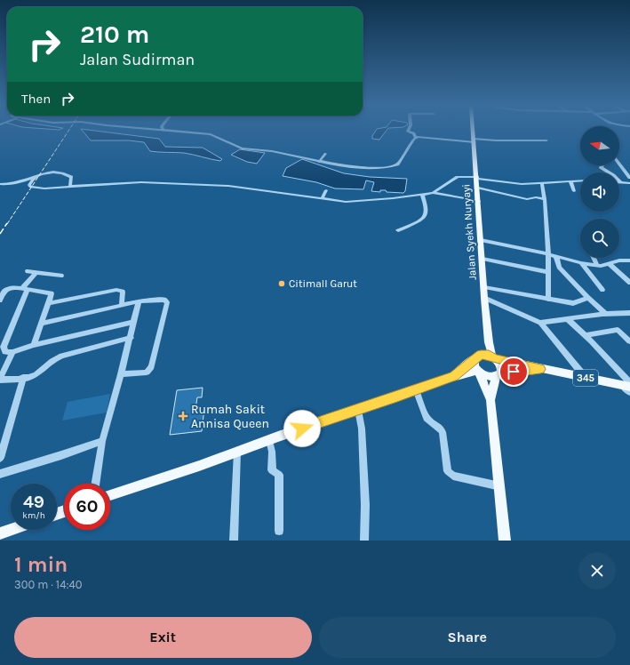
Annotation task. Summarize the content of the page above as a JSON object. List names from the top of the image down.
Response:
{
  "streets": {
    "main road": ["Jalan Syekh Nuryayi", "345"]
  },
  "crossings": [
    ["Jalan Syekh Nuryayi", "345"]
  ],
  "places": {
    "other": ["Citimall Garut"],
    "health": ["Rumah Sakit Annisa Queen"]
  },
  "north": "left",
  "page": {
    "turn": ["210 m", "Jalan Sudirman"],
    "then": "Then",
    "speed": "49 km/h",
    "limit": "60",
    "heading": ["1 min", "300 m · 14:40"],
    "buttons": ["Exit", "Share"]
  }
}
